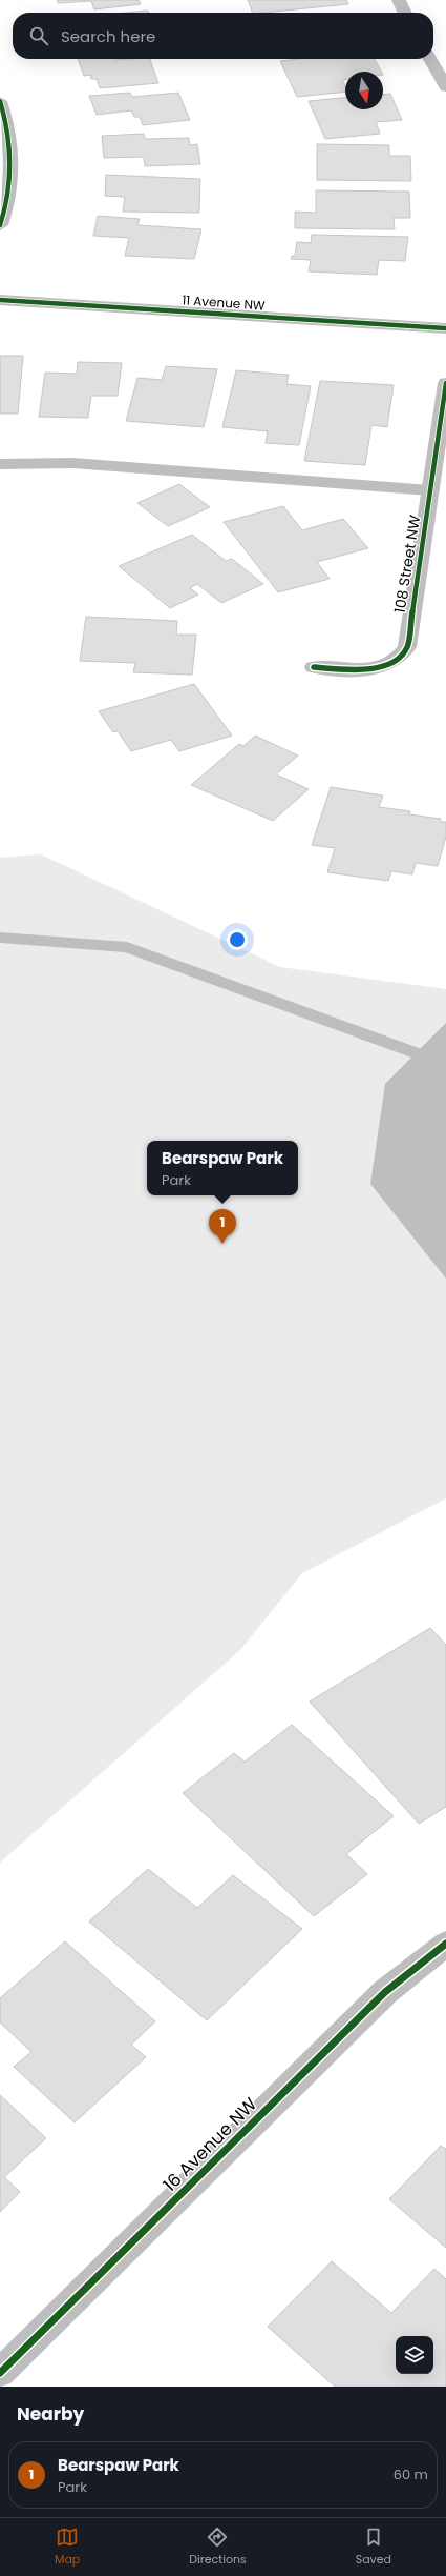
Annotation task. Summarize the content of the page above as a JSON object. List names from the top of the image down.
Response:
{
  "streets": {
    "street": ["11 Avenue NW", "108 Street NW", "16 Avenue NW"]
  },
  "north": "bottom",
  "page": {
    "search": "Search here",
    "popup": ["Bearspaw Park", "Park"],
    "pins": "1",
    "heading": "Nearby",
    "list": [
      {
        "mark": "1",
        "name": "Bearspaw Park",
        "note": "Park",
        "value": "60 m"
      }
    ],
    "nav": ["Map", "Directions", "Saved"]
  }
}
